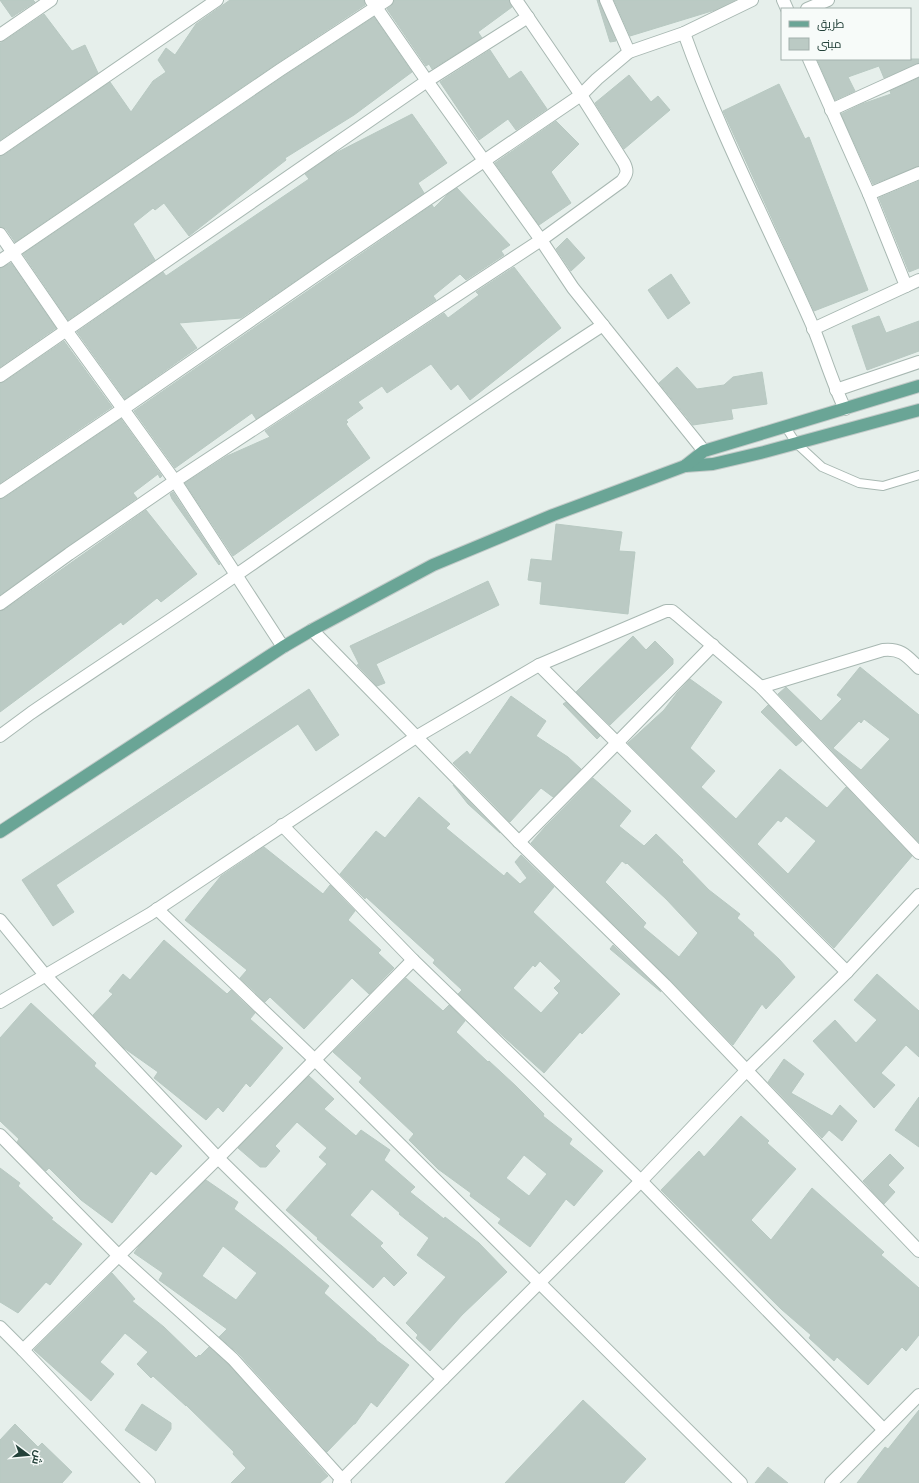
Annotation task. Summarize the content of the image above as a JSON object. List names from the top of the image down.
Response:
{
  "legend": ["طريق", "مبنى"],
  "north": "right"
}
